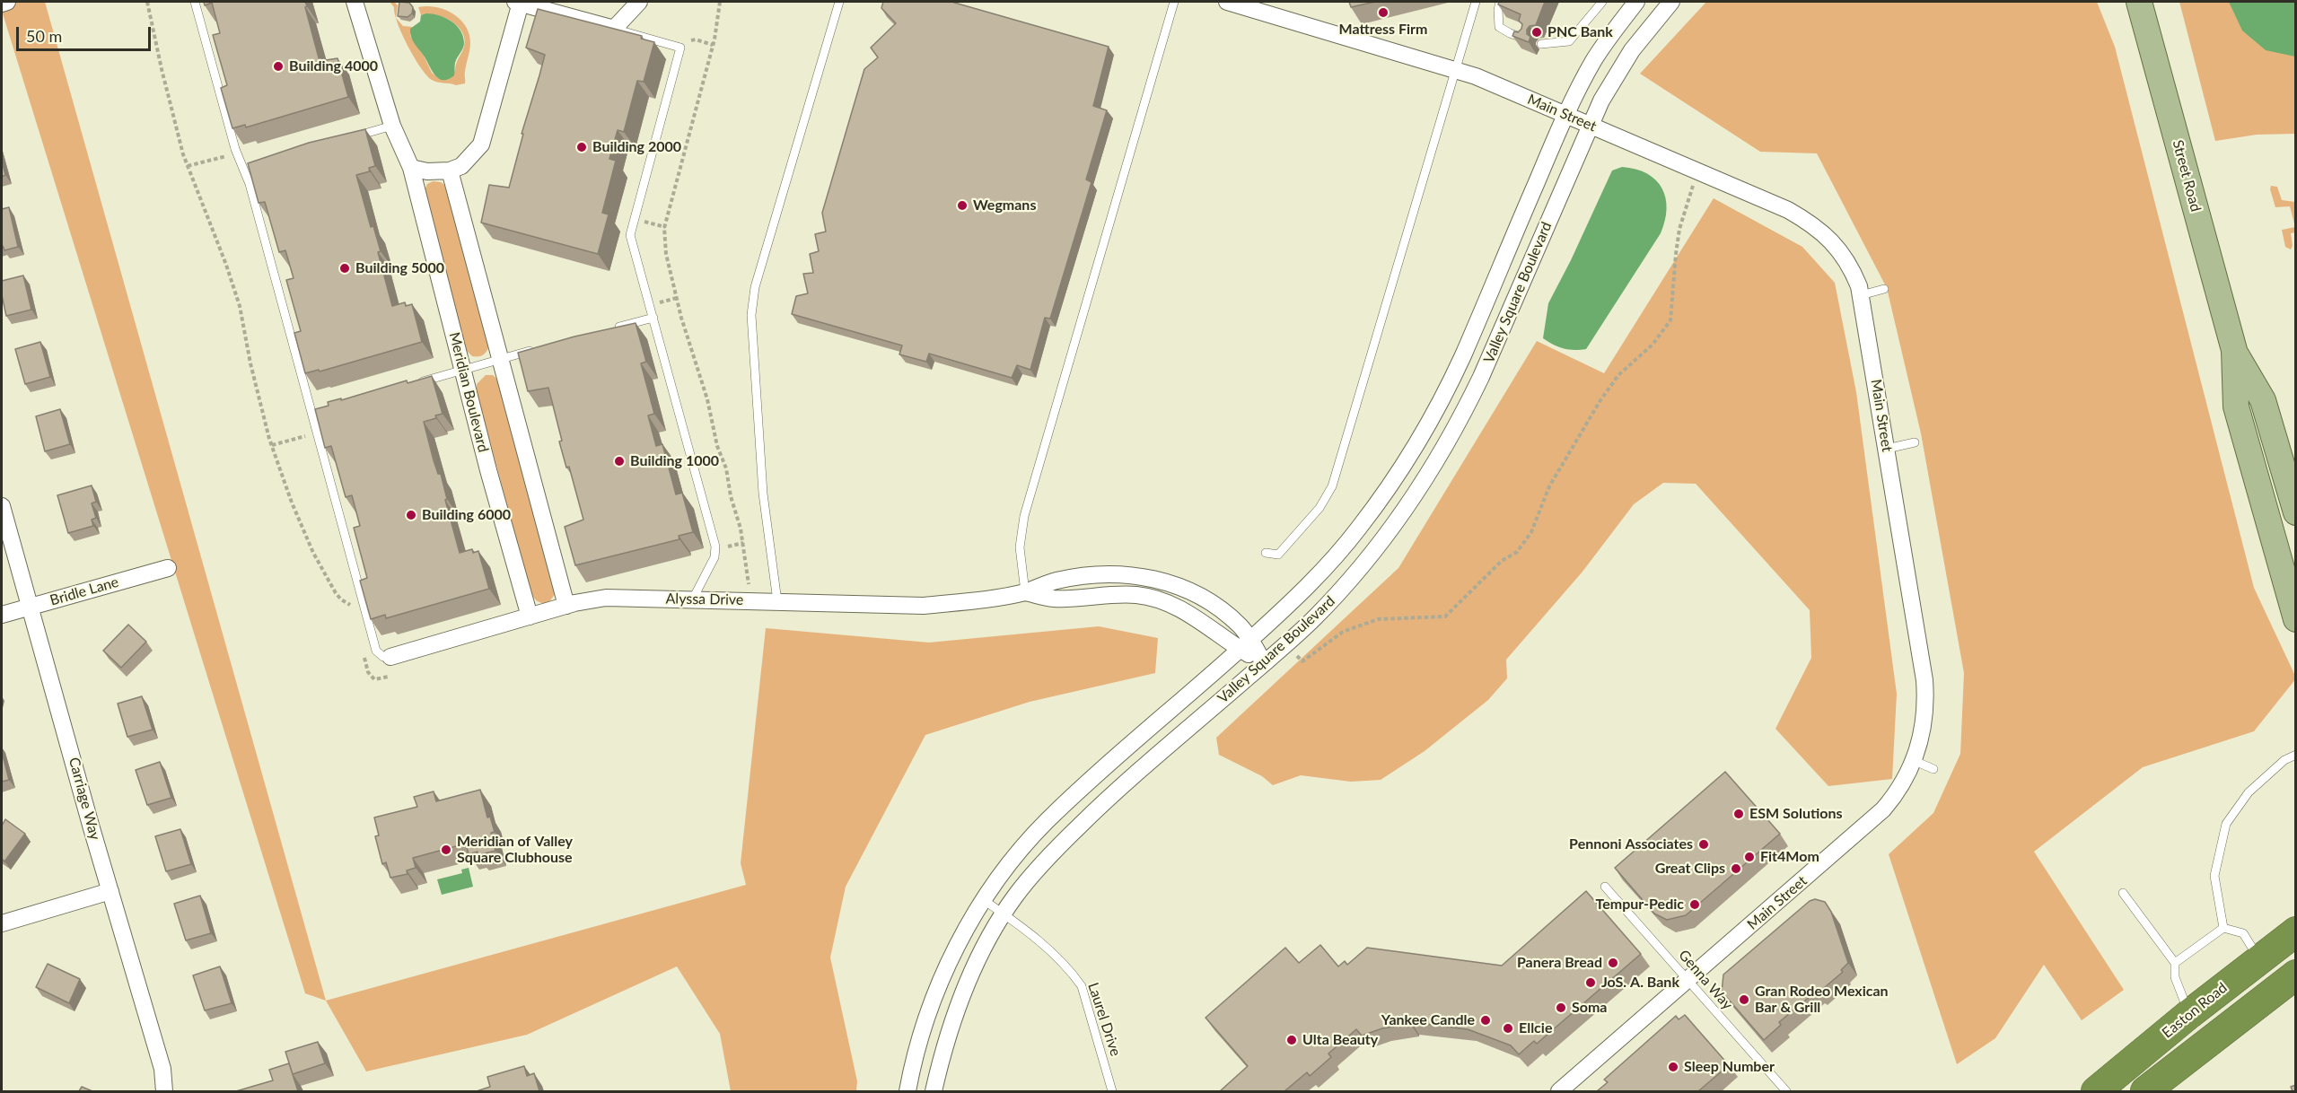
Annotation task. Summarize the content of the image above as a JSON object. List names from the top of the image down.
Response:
{
  "streets": {
    "highway": ["Easton Road"],
    "main road": ["Street Road"],
    "street": [
      "Main Street",
      "Valley Square Boulevard",
      "Meridian Boulevard",
      "Bridle Lane",
      "Alyssa Drive",
      "Carriage Way"
    ],
    "lane": ["Genna Way", "Laurel Drive"]
  },
  "crossings": [
    ["Main Street", "Valley Square Boulevard"],
    ["Main Street", "Genna Way"],
    ["Valley Square Boulevard", "Alyssa Drive"],
    ["Valley Square Boulevard", "Laurel Drive"],
    ["Meridian Boulevard", "Alyssa Drive"],
    ["Bridle Lane", "Carriage Way"]
  ],
  "places": [
    "Mattress Firm",
    "PNC Bank",
    "Building 4000",
    "Building 2000",
    "Wegmans",
    "Building 5000",
    "Building 1000",
    "Building 6000",
    "ESM Solutions",
    "Pennoni Associates",
    "Meridian of Valley Square Clubhouse",
    "Fit4Mom",
    "Great Clips",
    "Tempur-Pedic",
    "Panera Bread",
    "JoS. A. Bank",
    "Gran Rodeo Mexican Bar & Grill",
    "Soma",
    "Yankee Candle",
    "Ellcie",
    "Ulta Beauty",
    "Sleep Number"
  ],
  "scale_bar": "50 m"
}
